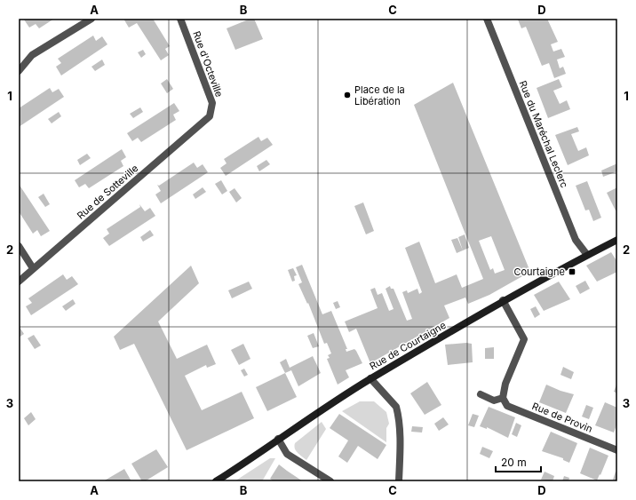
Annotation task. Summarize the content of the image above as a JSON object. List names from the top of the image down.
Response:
{
  "streets": {
    "street": [
      "Rue d'Octeville",
      "Rue du Maréchal Leclerc",
      "Rue de Sotteville",
      "Rue de Courtaigne",
      "Rue de Provin"
    ]
  },
  "crossings": [
    ["Rue d'Octeville", "Rue de Sotteville"],
    ["Rue du Maréchal Leclerc", "Rue de Courtaigne"]
  ],
  "places": {
    "other": ["Place de la Libération"],
    "transit": ["Courtaigne"]
  },
  "scale_bar": "20 m",
  "grid": {
    "columns": [
      "A",
      "B",
      "C",
      "D"
    ],
    "rows": ["1", "2", "3"]
  }
}
